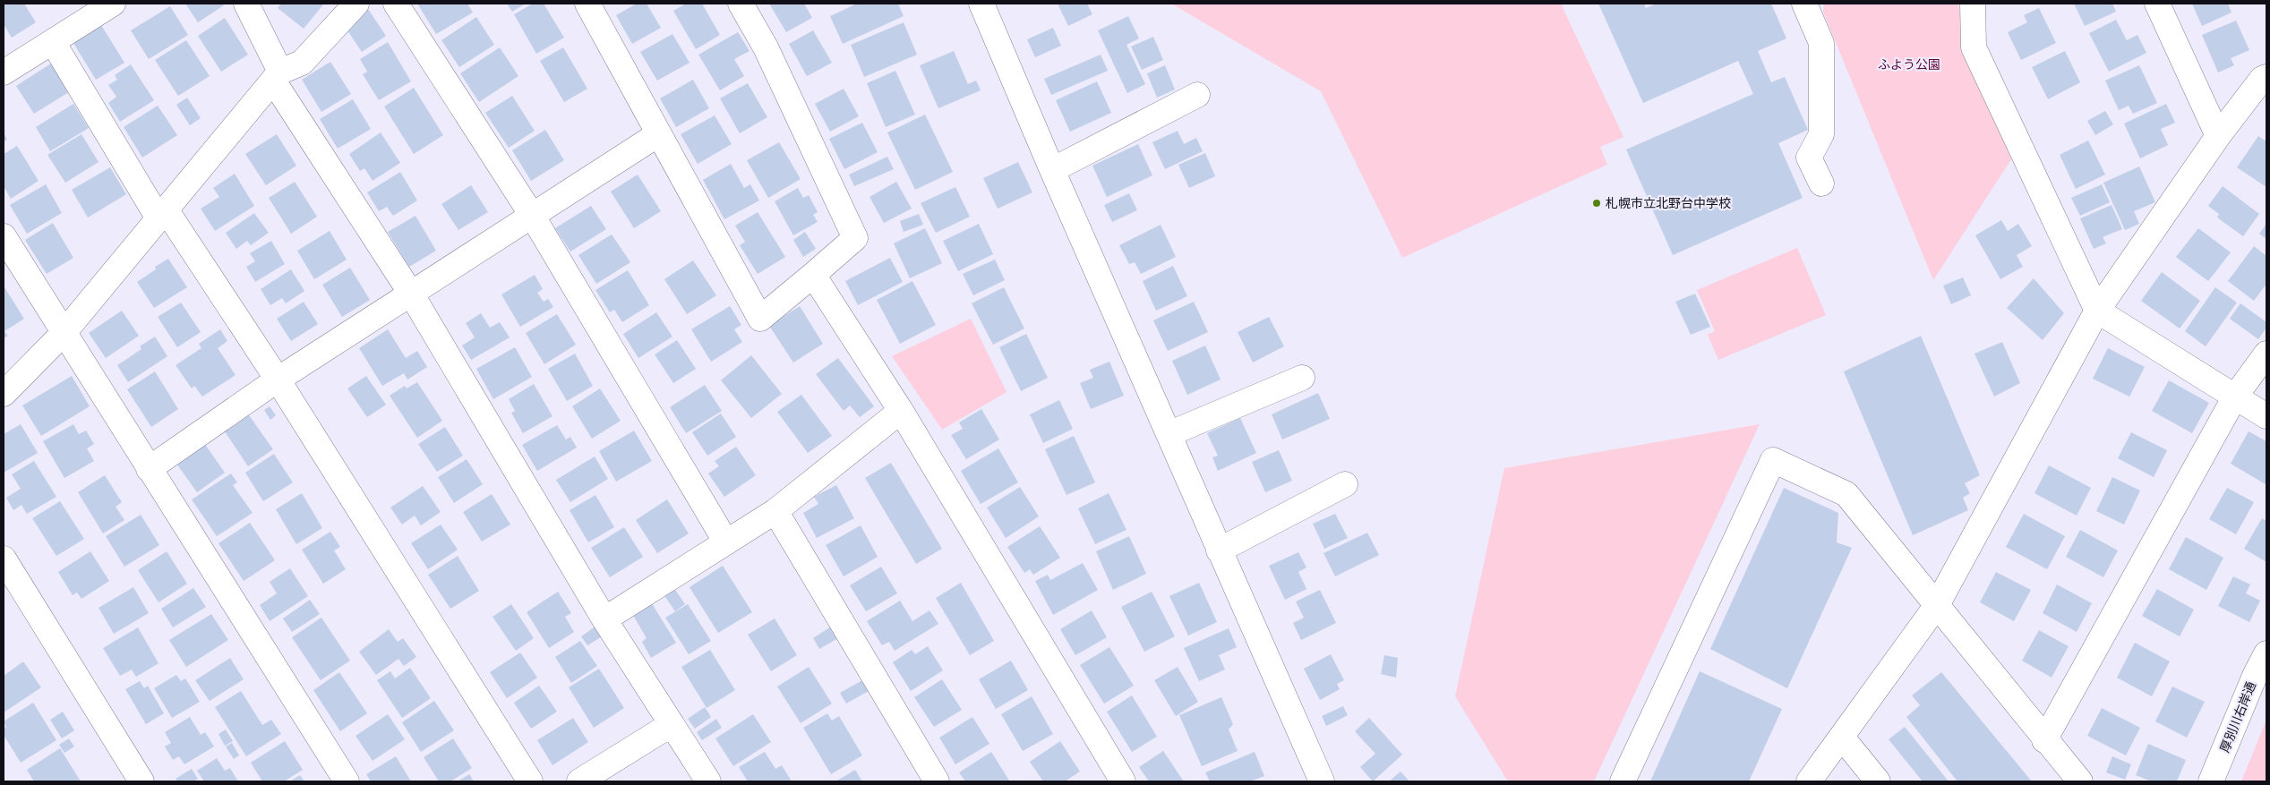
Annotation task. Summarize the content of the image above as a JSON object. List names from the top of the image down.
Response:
{
  "streets": {
    "street": ["厚別川右岸通"]
  },
  "parks": ["ふよう公園"],
  "places": ["札幌市立北野台中学校"]
}
